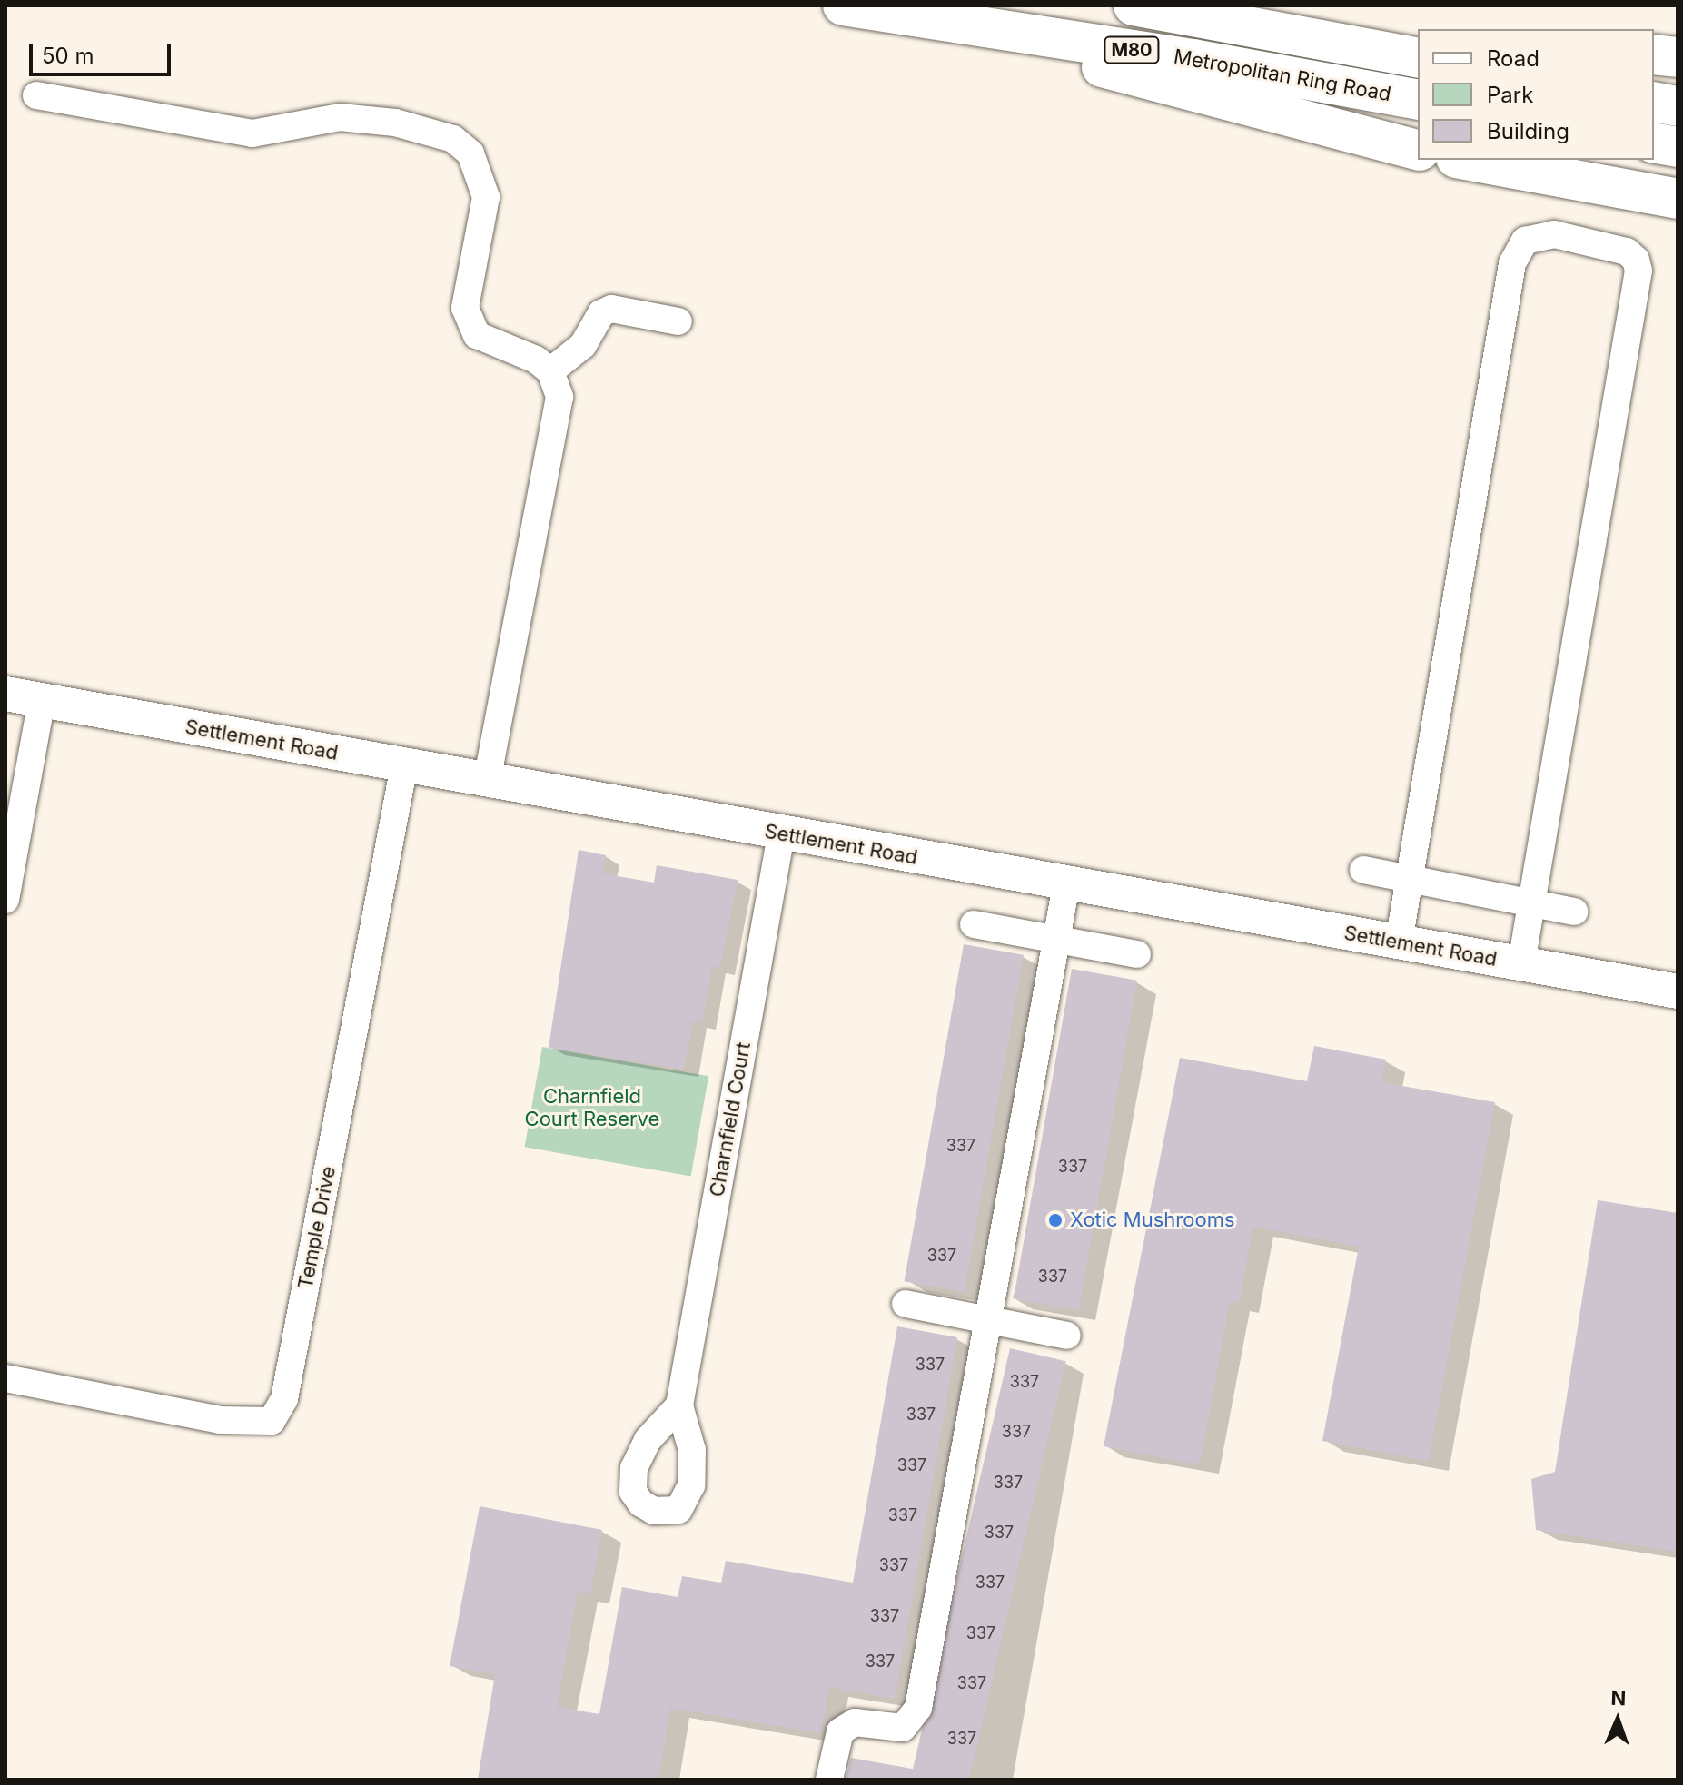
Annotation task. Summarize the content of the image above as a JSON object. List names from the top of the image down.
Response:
{
  "streets": {
    "highway": ["M80", "Metropolitan Ring Road"],
    "main road": ["Settlement Road"],
    "street": ["Charnfield Court", "Temple Drive"]
  },
  "crossings": [
    ["Settlement Road", "Charnfield Court"],
    ["Settlement Road", "Temple Drive"]
  ],
  "parks": ["Charnfield Court Reserve"],
  "places": ["Xotic Mushrooms"],
  "house_numbers": [
    "337",
    "337",
    "337",
    "337",
    "337",
    "337",
    "337",
    "337",
    "337",
    "337",
    "337",
    "337",
    "337",
    "337",
    "337",
    "337",
    "337",
    "337",
    "337"
  ],
  "legend": ["Road", "Park", "Building"],
  "scale_bar": "50 m",
  "north": "top"
}
